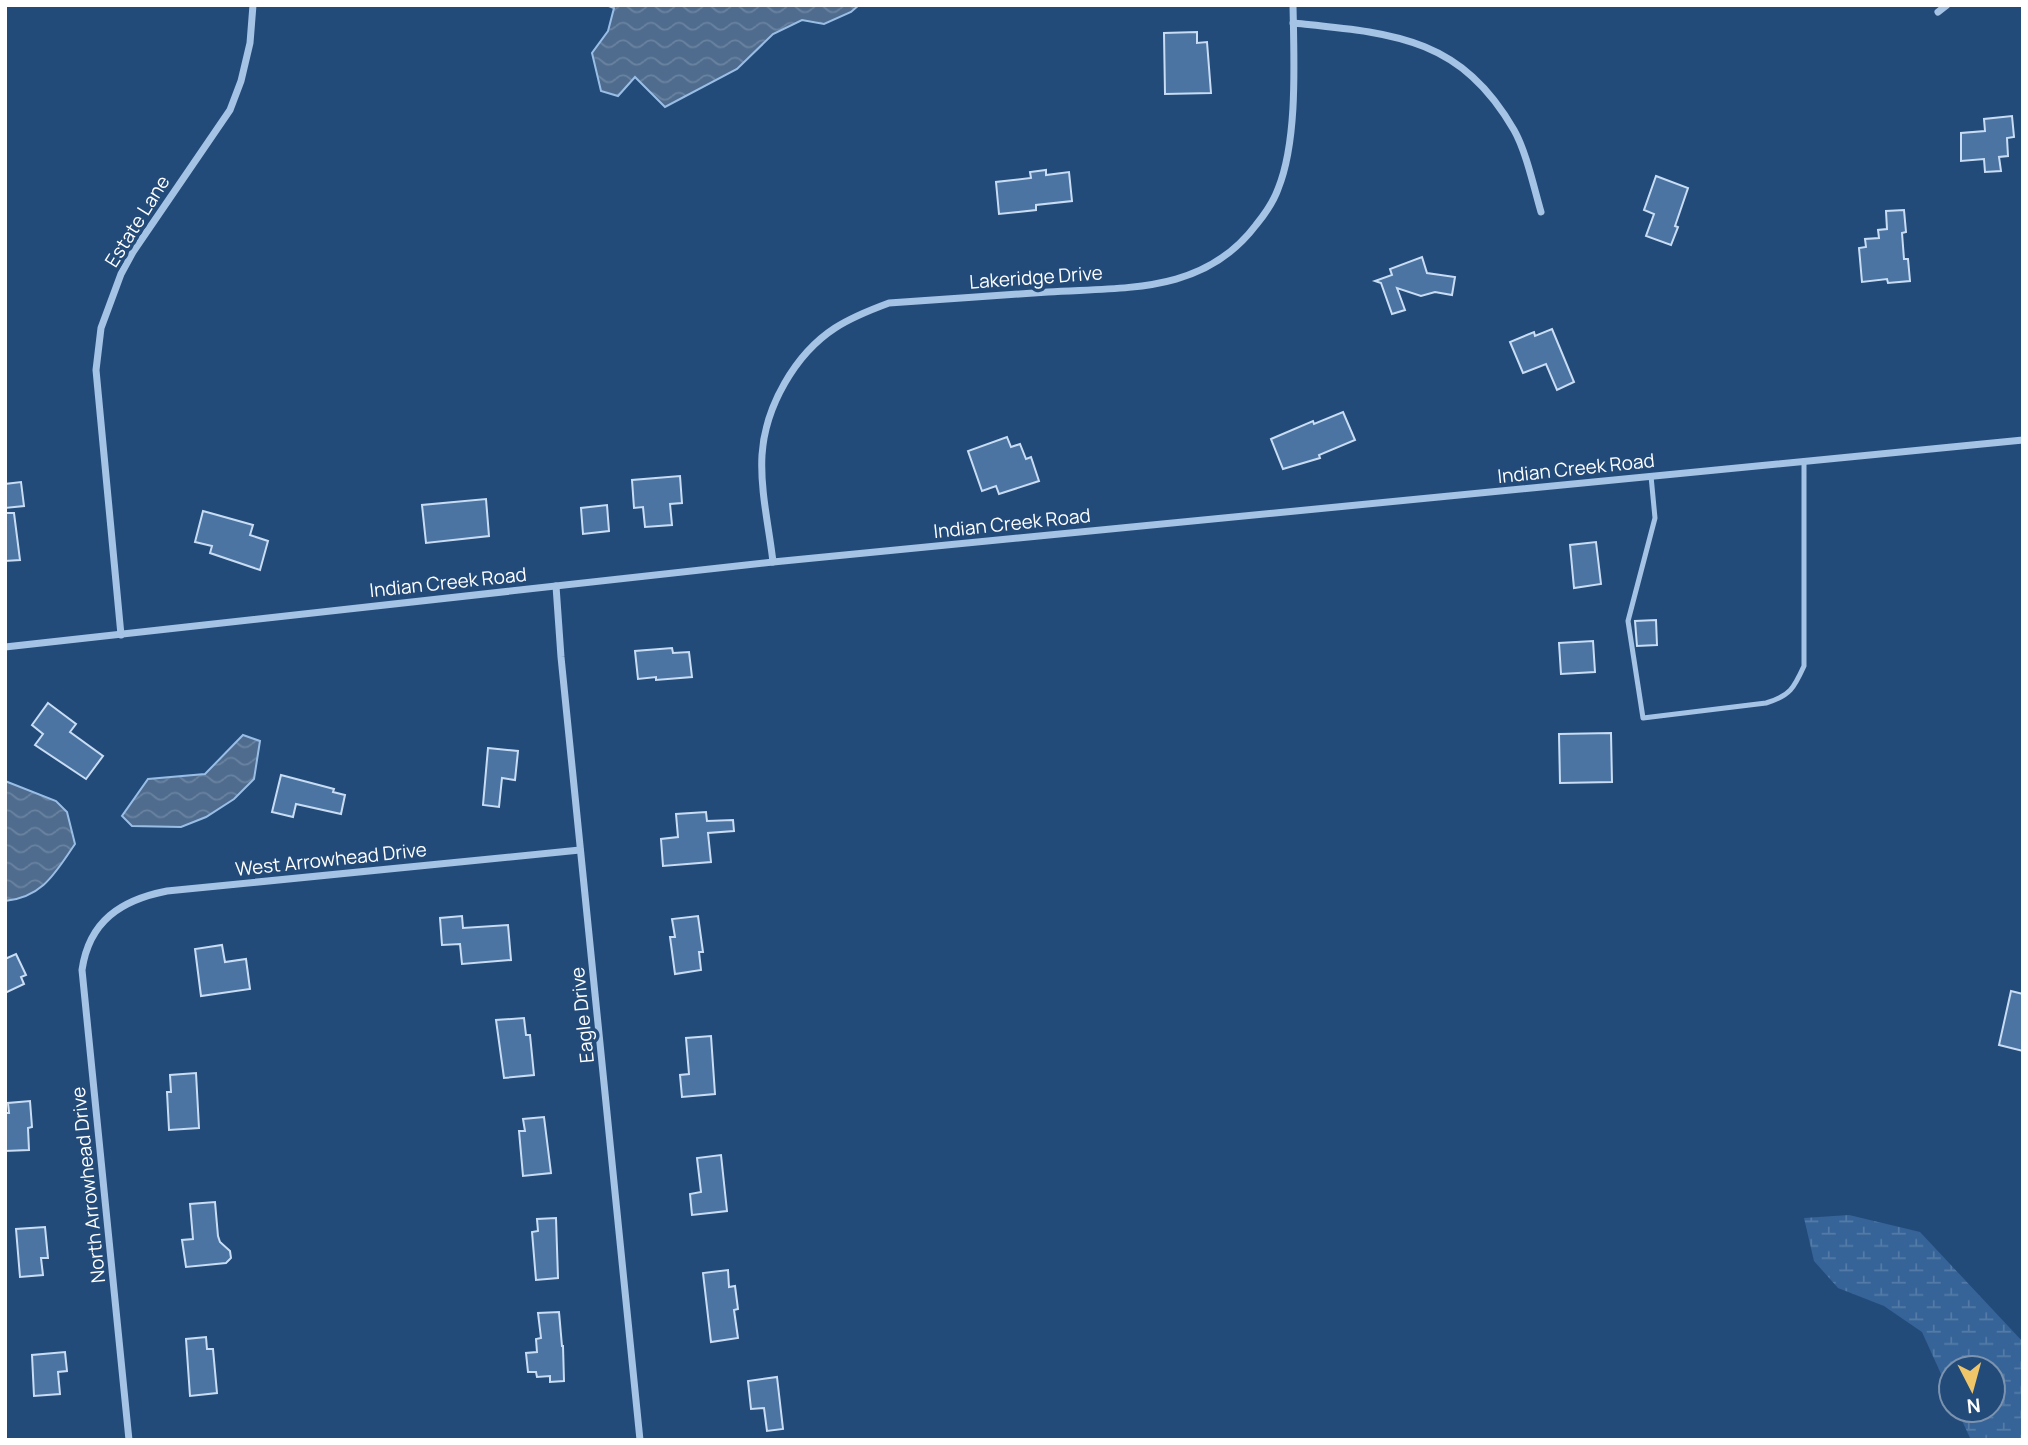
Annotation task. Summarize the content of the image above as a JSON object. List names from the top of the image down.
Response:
{
  "streets": {
    "street": [
      "Estate Lane",
      "Lakeridge Drive",
      "Indian Creek Road",
      "West Arrowhead Drive",
      "Eagle Drive",
      "North Arrowhead Drive"
    ]
  },
  "crossings": [
    ["Estate Lane", "Indian Creek Road"],
    ["Lakeridge Drive", "Indian Creek Road"],
    ["Indian Creek Road", "Eagle Drive"],
    ["West Arrowhead Drive", "Eagle Drive"],
    ["West Arrowhead Drive", "North Arrowhead Drive"]
  ],
  "north": "bottom"
}
